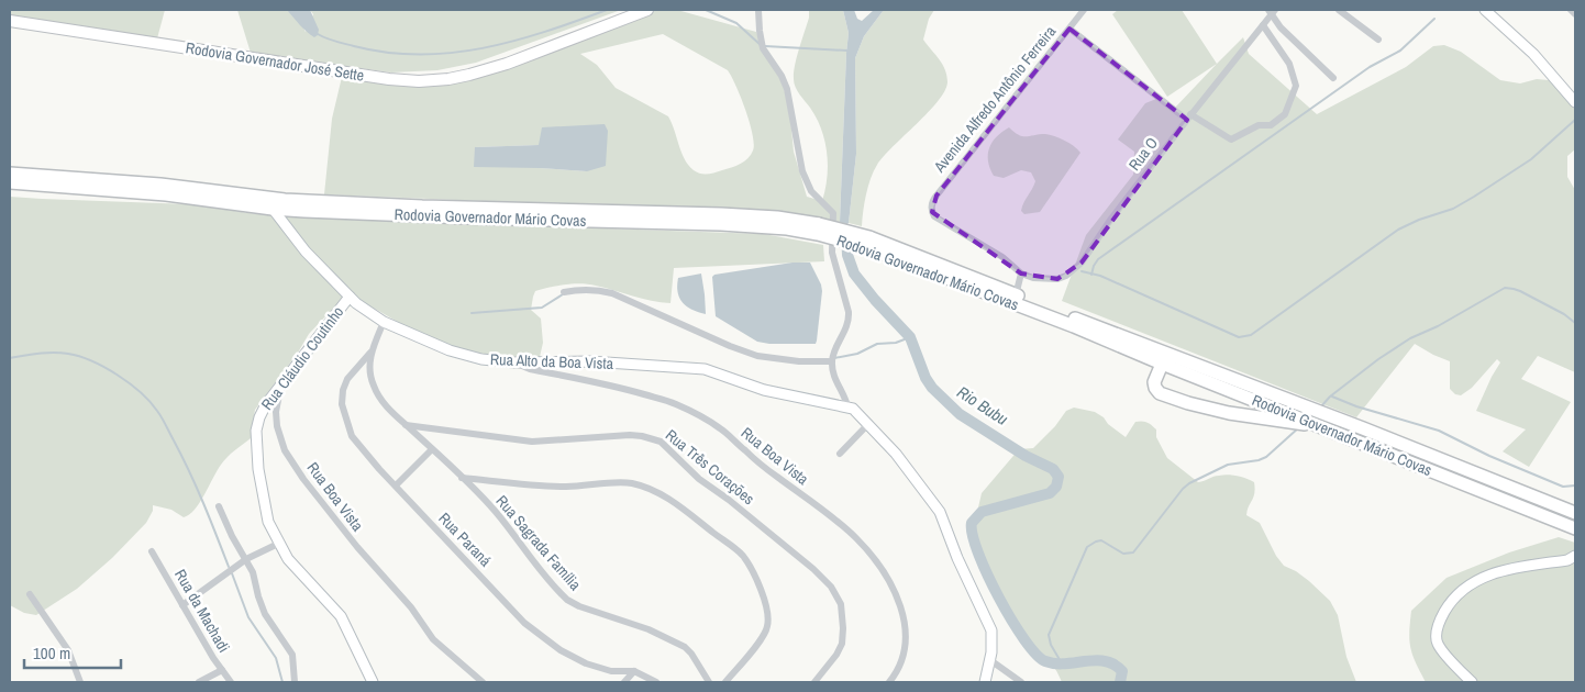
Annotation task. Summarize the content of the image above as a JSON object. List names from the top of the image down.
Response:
{
  "streets": {
    "highway": ["Rodovia Governador Mário Covas"],
    "main road": ["Rodovia Governador José Sette"],
    "street": [
      "Avenida Alfredo Antônio Ferreira",
      "Rua O",
      "Rua Cláudio Coutinho",
      "Rua Alto da Boa Vista",
      "Rua Boa Vista",
      "Rua Três Corações",
      "Rua Paraná",
      "Rua Sagrada Família",
      "Rua da Machadi"
    ]
  },
  "crossings": [
    ["Avenida Alfredo Antônio Ferreira", "Rua O"],
    ["Rodovia Governador Mário Covas", "Rua Alto da Boa Vista"],
    ["Rua Cláudio Coutinho", "Rua Alto da Boa Vista"],
    ["Rua Cláudio Coutinho", "Rua Boa Vista"],
    ["Rua Alto da Boa Vista", "Rua Boa Vista"],
    ["Rua Alto da Boa Vista", "Rua Sagrada Família"],
    ["Rua Três Corações", "Rua Sagrada Família"],
    ["Rua Paraná", "Rua Sagrada Família"]
  ],
  "water": ["Rio Bubu"],
  "scale_bar": "100 m"
}
